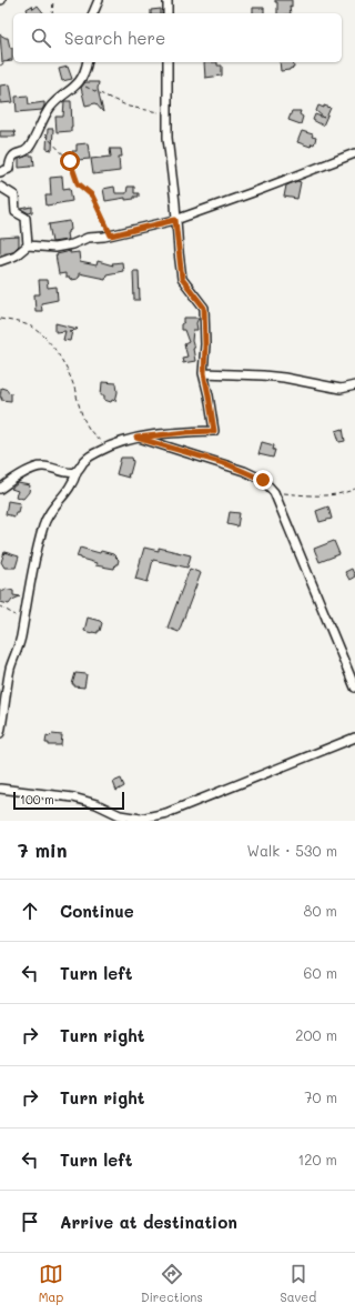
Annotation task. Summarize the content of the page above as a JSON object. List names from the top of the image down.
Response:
{
  "scale_bar": "100 m",
  "page": {
    "search": "Search here",
    "scale": "100 m",
    "heading": ["7 min", "Walk · 530 m"],
    "list": [
      ["Continue", "80 m"],
      ["Turn left", "60 m"],
      ["Turn right", "200 m"],
      ["Turn right", "70 m"],
      ["Turn left", "120 m"],
      "Arrive at destination"
    ],
    "nav": ["Map", "Directions", "Saved"]
  }
}
